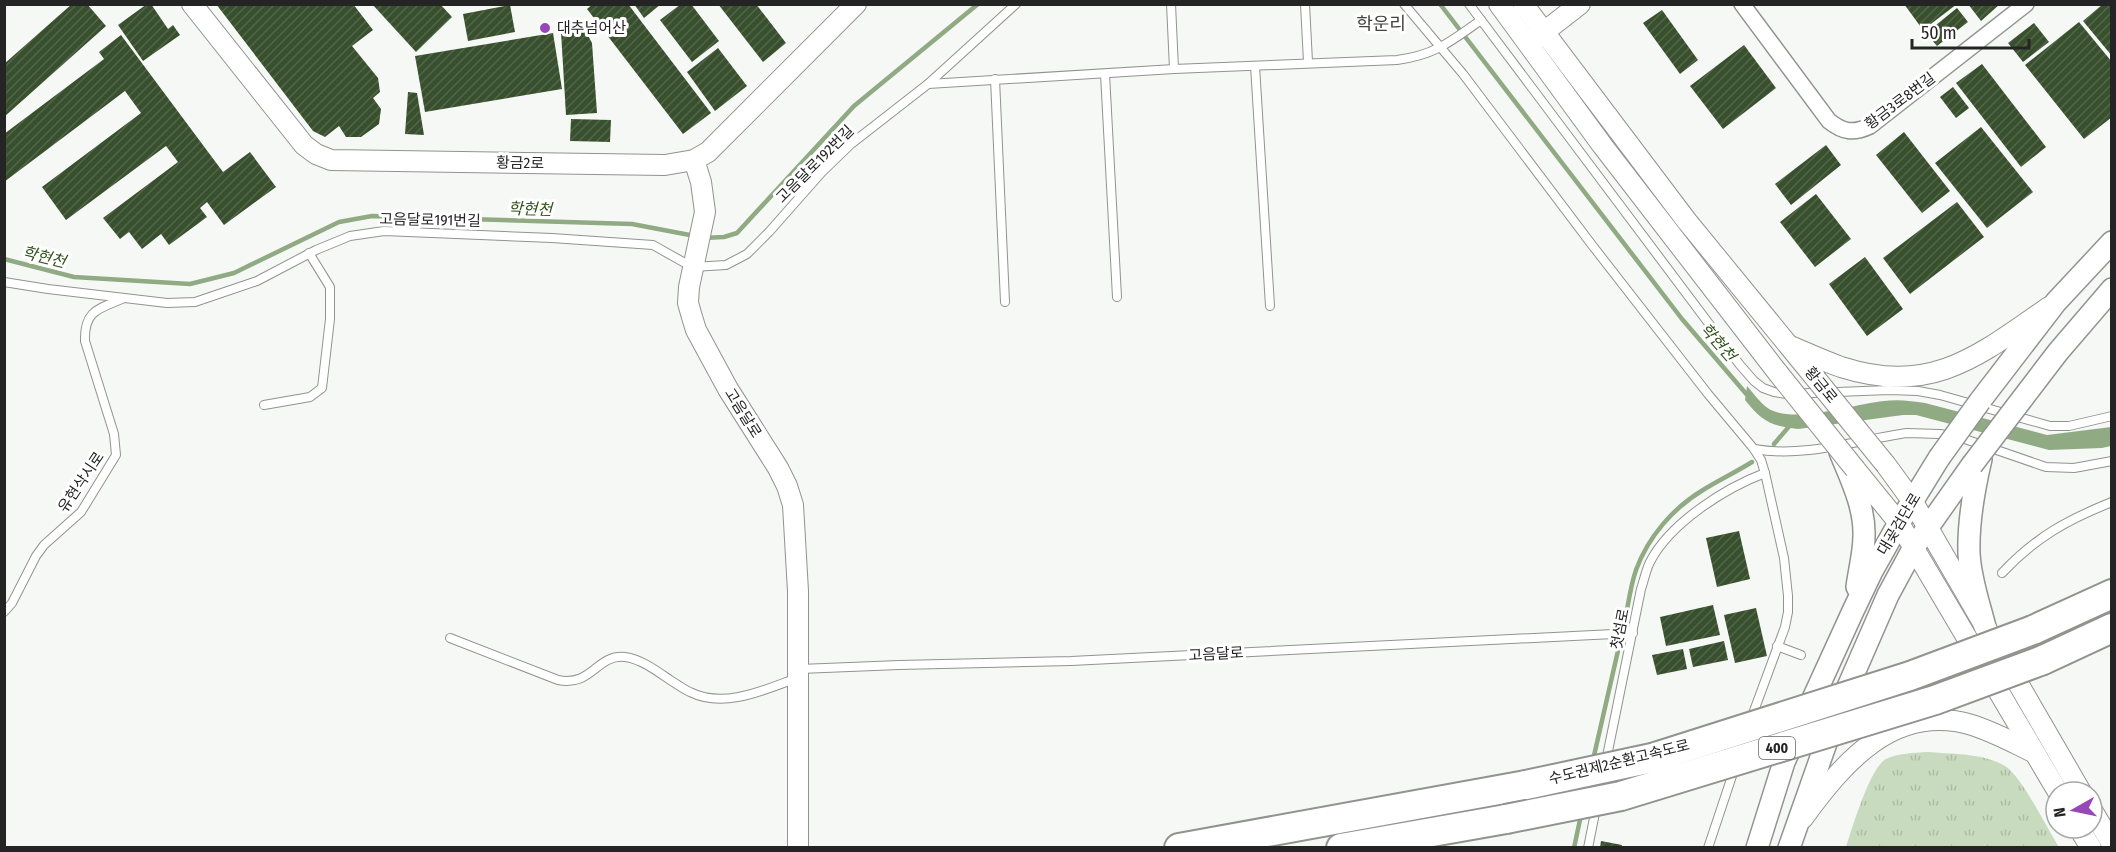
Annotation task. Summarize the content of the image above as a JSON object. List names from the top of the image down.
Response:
{
  "streets": {
    "highway": ["400", "수도권제2순환고속도로"],
    "main road": ["대곶검단로"],
    "street": [
      "황금3로8번길",
      "황금2로",
      "황금로",
      "고음달로"
    ],
    "lane": [
      "고음달로192번길",
      "고음달로191번길",
      "유현삭시로",
      "첫섬로"
    ]
  },
  "crossings": [
    ["황금2로", "고음달로"],
    ["고음달로192번길", "고음달로191번길"],
    ["고음달로192번길", "고음달로"],
    ["고음달로191번길", "고음달로"],
    ["고음달로191번길", "유현삭시로"],
    ["황금로", "대곶검단로"],
    ["고음달로", "첫섬로"]
  ],
  "districts": ["학운리"],
  "water": ["학현천"],
  "places": ["대추넘어산"],
  "scale_bar": "50 m",
  "north": "left"
}
